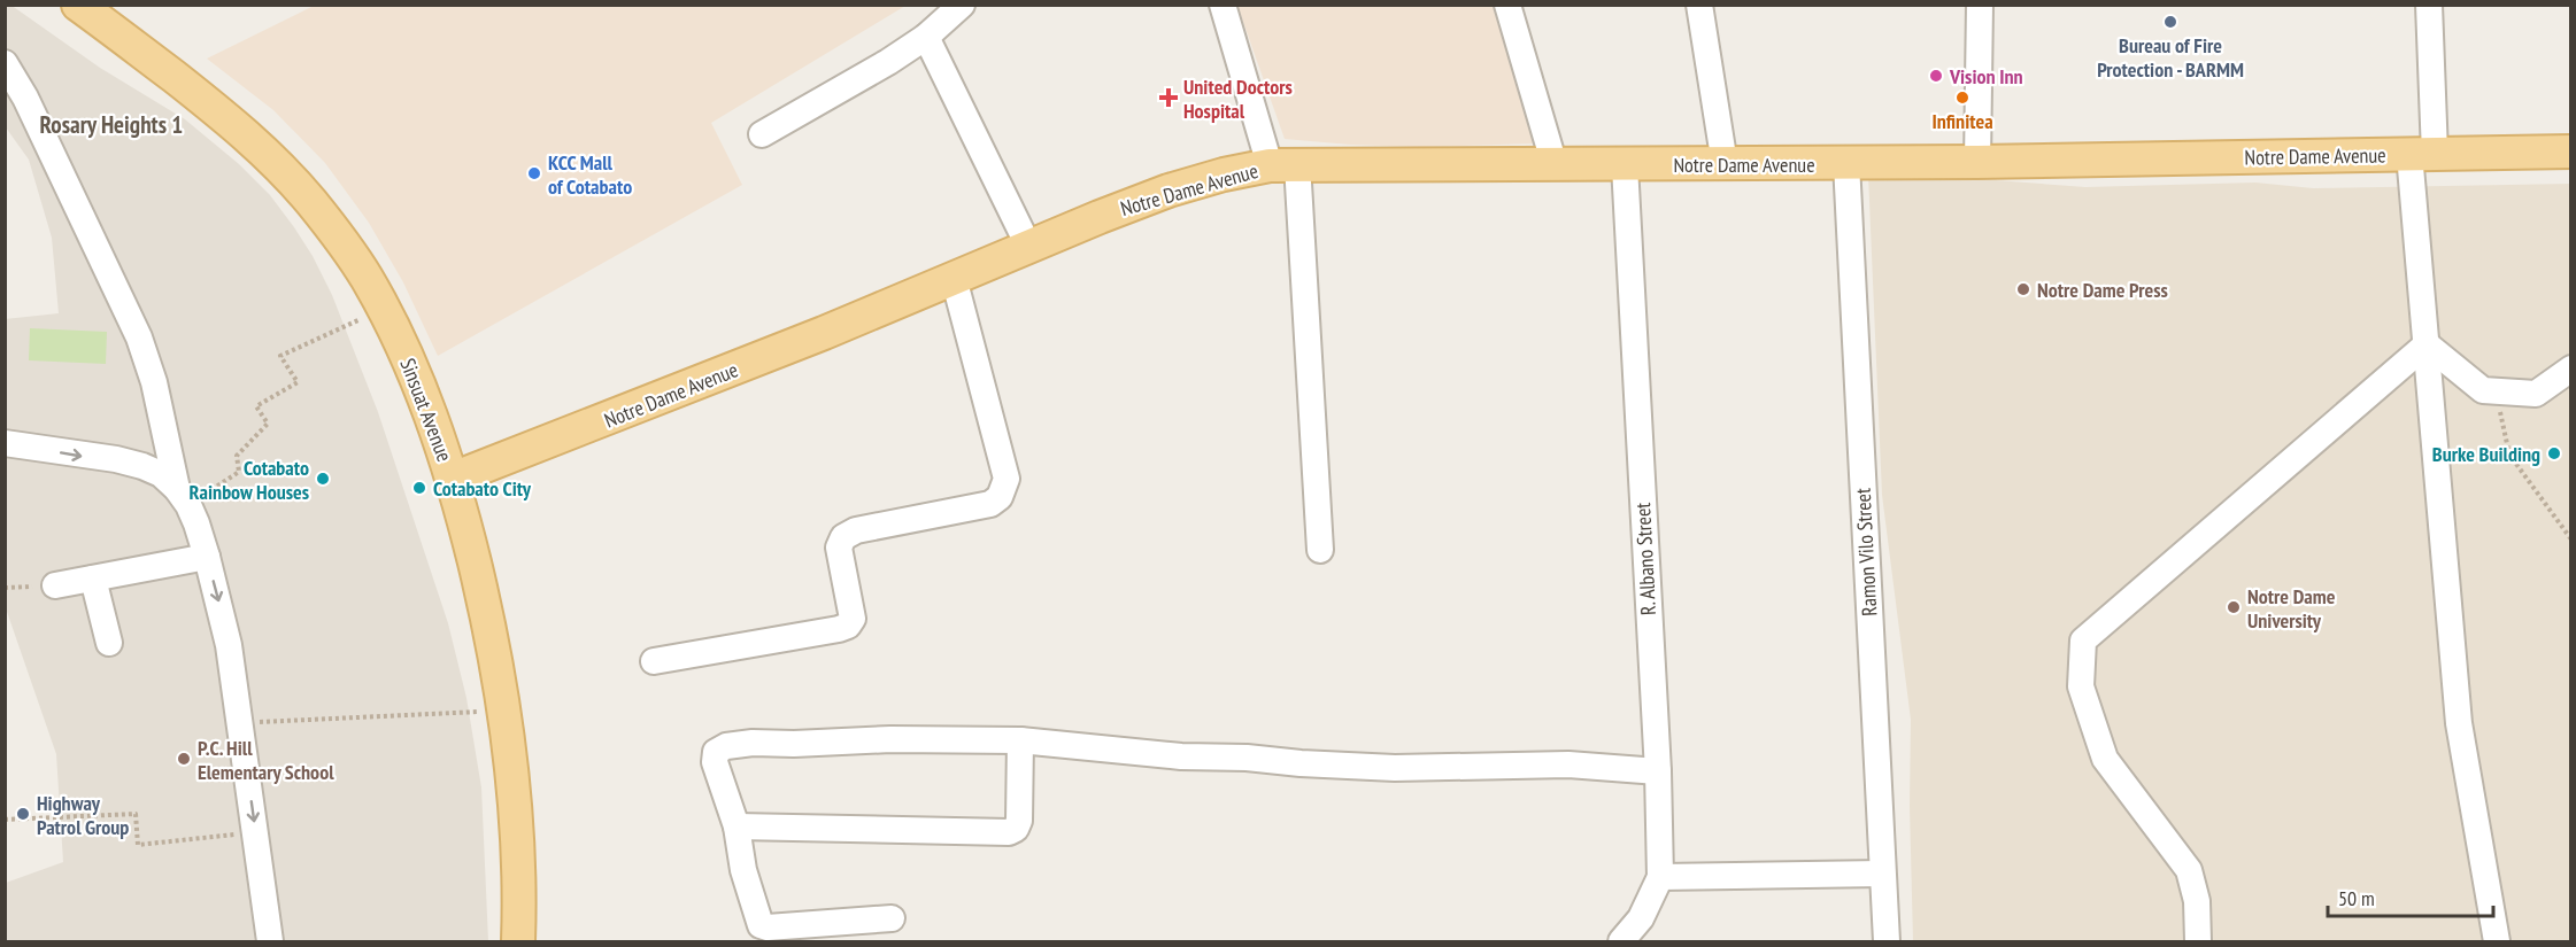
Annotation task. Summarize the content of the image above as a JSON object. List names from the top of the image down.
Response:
{
  "streets": {
    "main road": ["Notre Dame Avenue", "Sinsuat Avenue"],
    "street": ["Ramon Vilo Street", "R. Albano Street"]
  },
  "crossings": [
    ["Notre Dame Avenue", "Sinsuat Avenue"],
    ["Notre Dame Avenue", "Ramon Vilo Street"],
    ["Notre Dame Avenue", "R. Albano Street"]
  ],
  "districts": ["Rosary Heights 1"],
  "places": {
    "other": [
      "Bureau of Fire Protection - BARMM",
      "Vision Inn",
      "Infinitea",
      "KCC Mall of Cotabato",
      "Notre Dame Press",
      "Burke Building",
      "Cotabato Rainbow Houses",
      "Cotabato City",
      "Notre Dame University",
      "P.C. Hill Elementary School",
      "Highway Patrol Group"
    ],
    "health": ["United Doctors Hospital"]
  },
  "scale_bar": "50 m"
}
